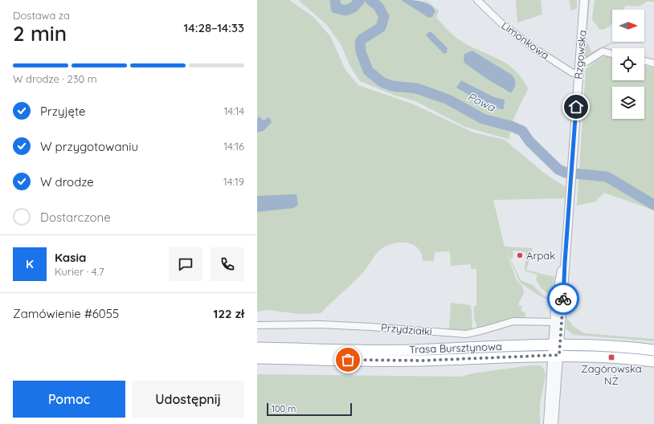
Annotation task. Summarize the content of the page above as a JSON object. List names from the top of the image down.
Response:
{
  "streets": {
    "main road": ["Trasa Bursztynowa"],
    "street": ["Limonkowa", "Rzgowska", "Przydziałki"]
  },
  "crossings": [
    ["Limonkowa", "Rzgowska"]
  ],
  "water": ["Powa"],
  "places": {
    "other": ["Arpak"],
    "transit": ["Zagórowska NŻ"]
  },
  "scale_bar": "100 m",
  "north": "right",
  "page": {
    "heading": ["2 min", "Dostawa za", "14:28–14:33"],
    "panel": [
      "Kasia",
      "Kurier · 4.7",
      "Zamówienie #6055",
      "122 zł"
    ],
    "bar": "W drodze · 230 m",
    "list": [
      ["Przyjęte", "14:14"],
      ["W przygotowaniu", "14:16"],
      ["W drodze", "14:19"],
      "Dostarczone"
    ],
    "round": "K",
    "buttons": ["Pomoc", "Udostępnij"],
    "scale": "100 m"
  }
}
